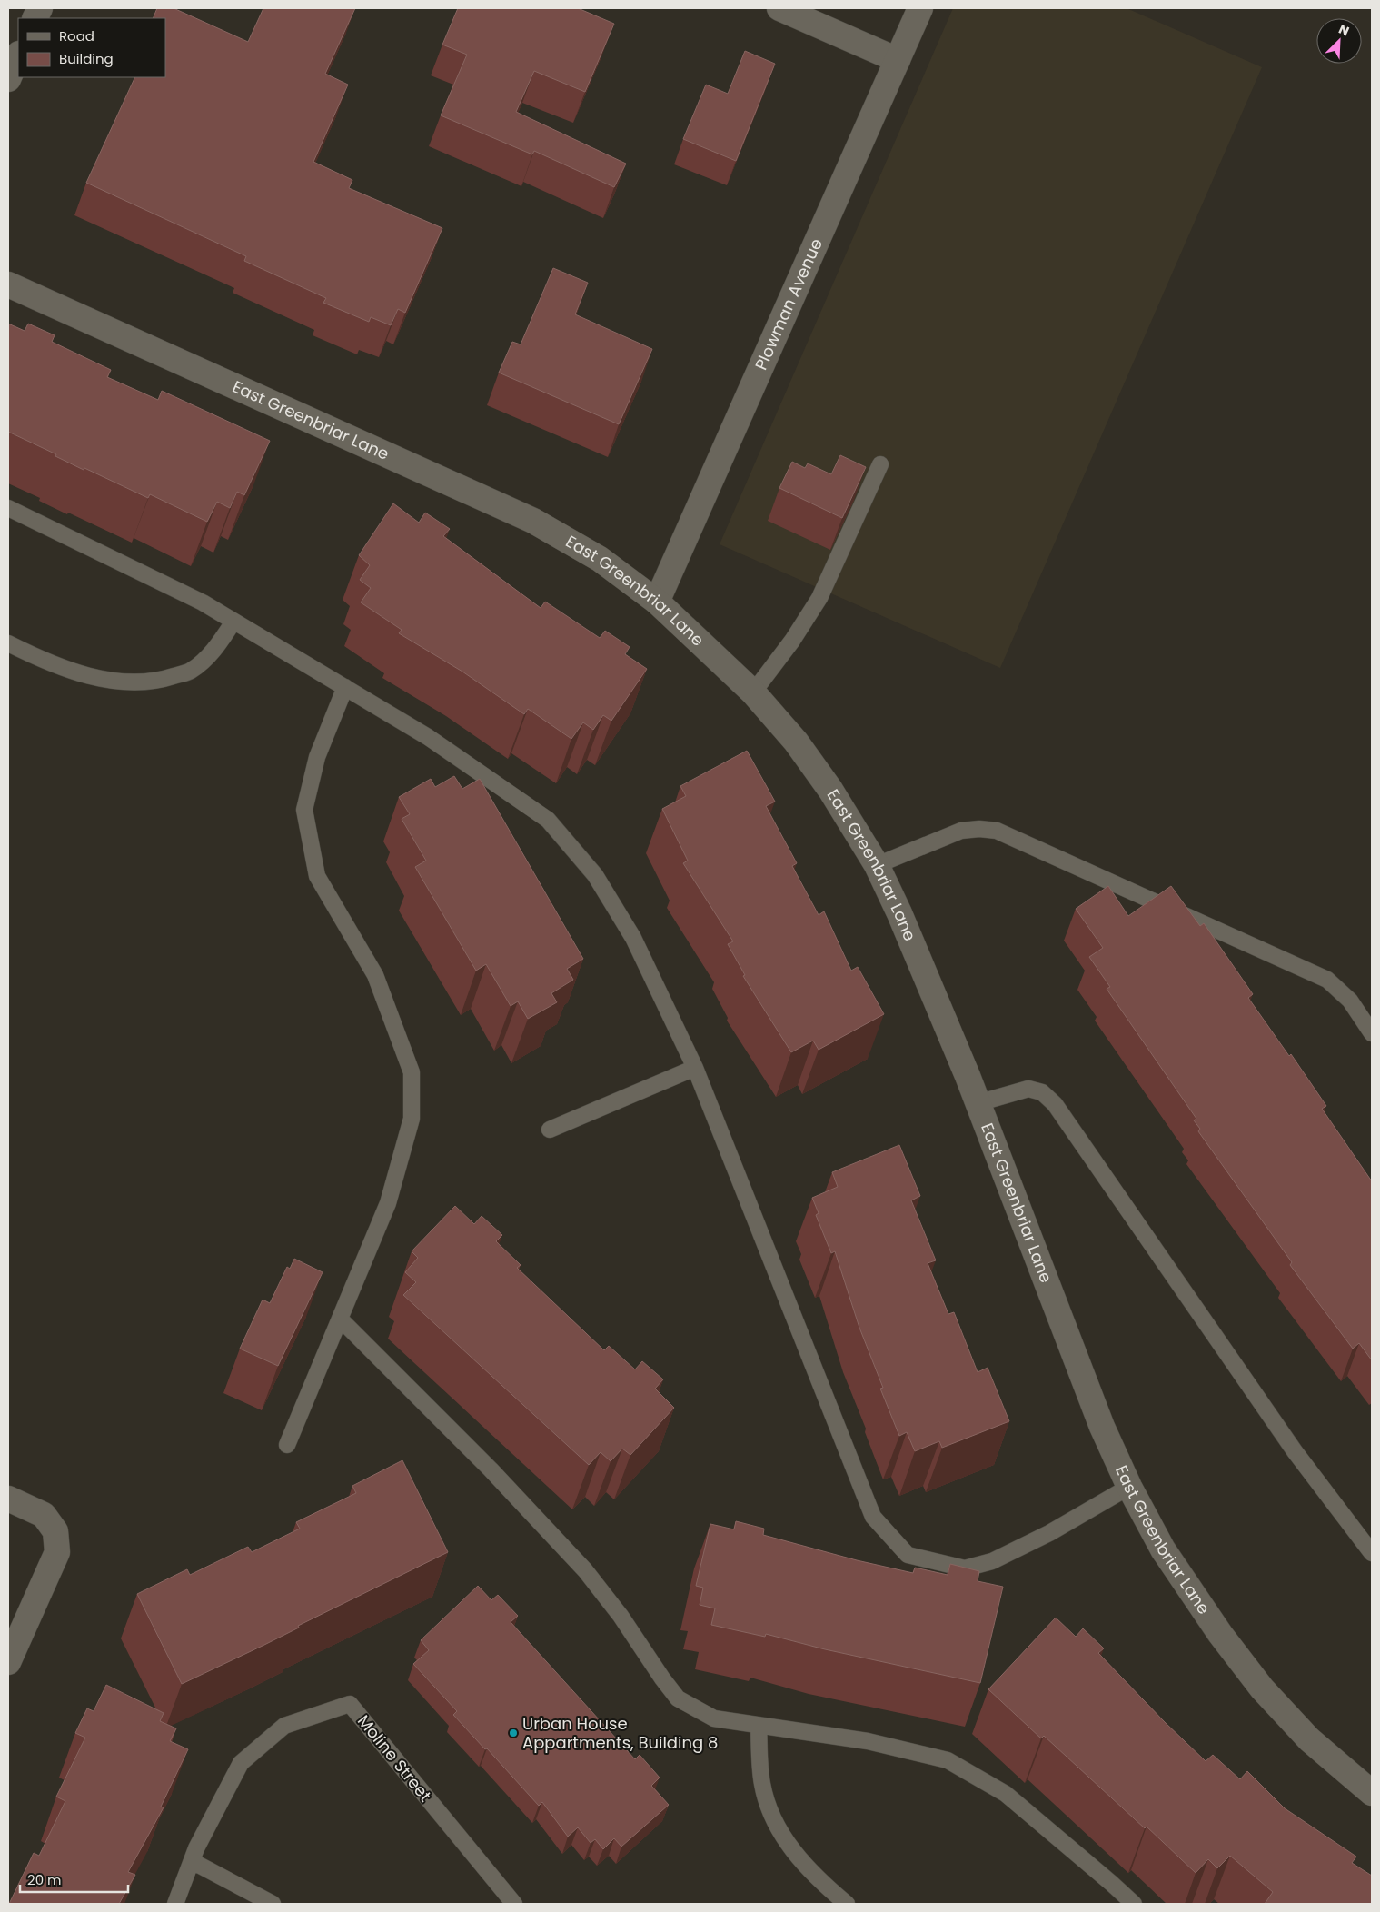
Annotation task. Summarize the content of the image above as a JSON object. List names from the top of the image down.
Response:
{
  "streets": {
    "street": ["Plowman Avenue", "East Greenbriar Lane"],
    "lane": ["Moline Street"]
  },
  "crossings": [
    ["Plowman Avenue", "East Greenbriar Lane"]
  ],
  "places": ["Urban House Appartments, Building 8"],
  "legend": ["Road", "Building"],
  "scale_bar": "20 m",
  "north": "top right"
}
